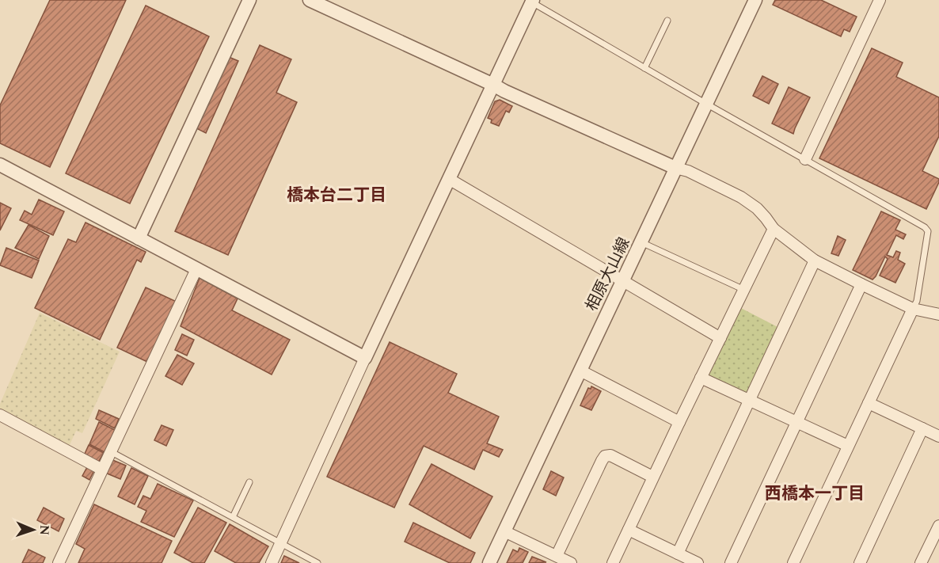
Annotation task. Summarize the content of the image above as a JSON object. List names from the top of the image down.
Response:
{
  "streets": {
    "street": ["相原大山線"]
  },
  "districts": ["橋本台二丁目", "西橋本一丁目"],
  "north": "right"
}
